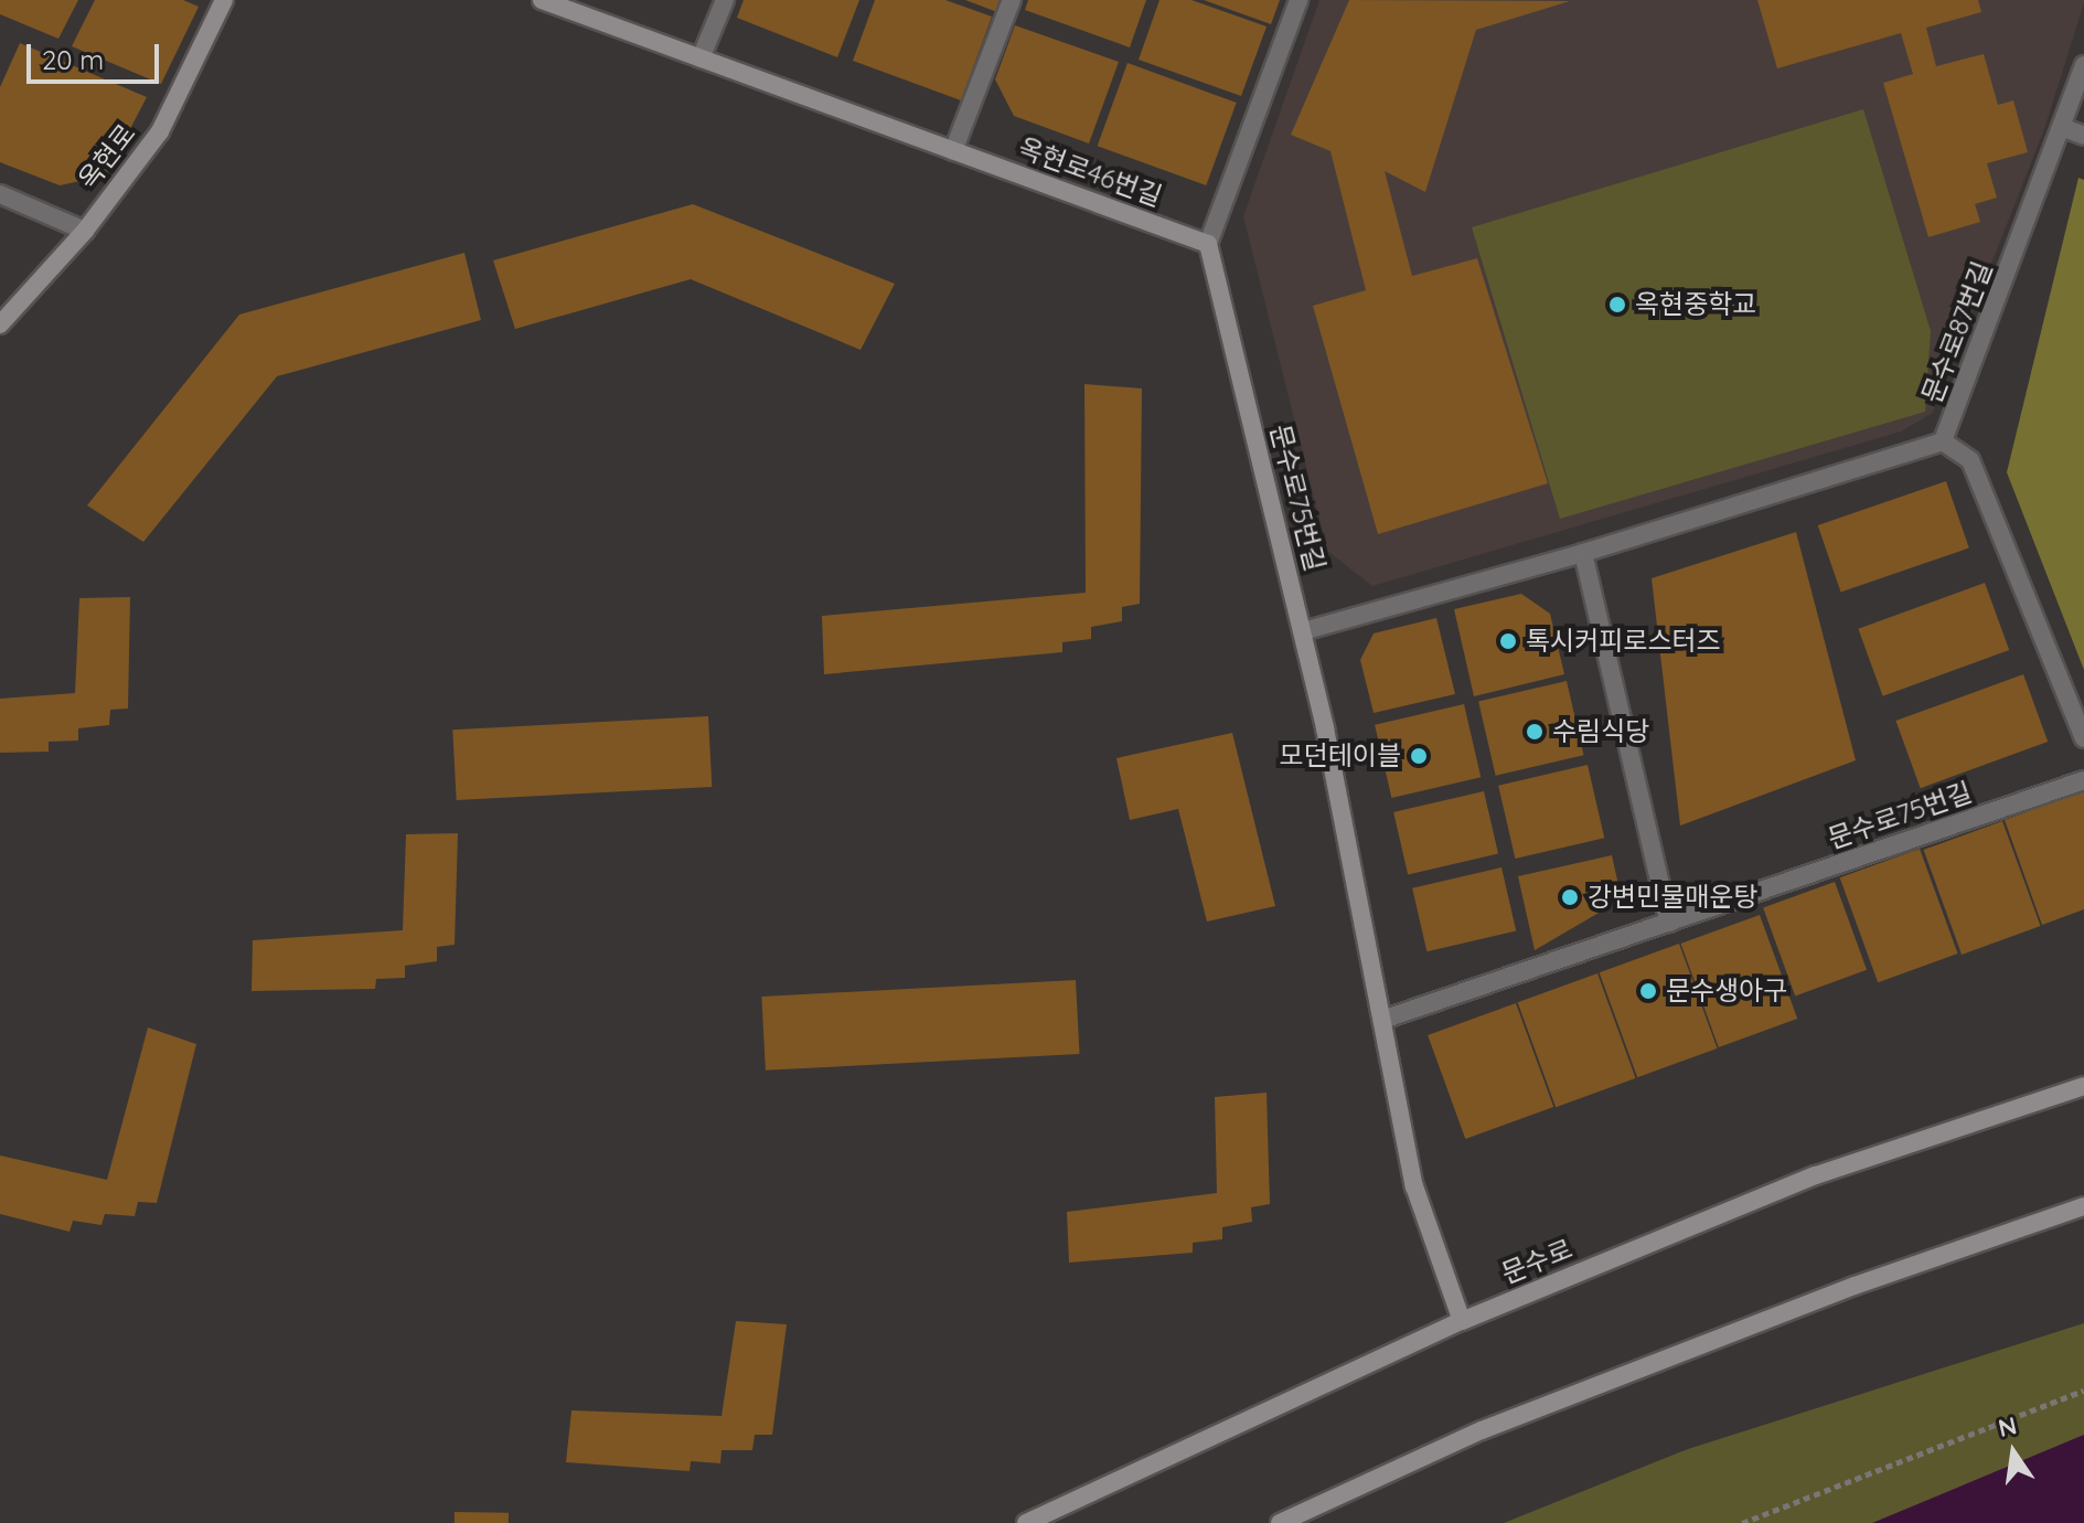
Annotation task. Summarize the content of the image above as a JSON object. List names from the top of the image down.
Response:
{
  "streets": {
    "main road": [
      "옥현로",
      "옥현로46번길",
      "문수로75번길",
      "문수로"
    ],
    "street": ["문수로87번길"]
  },
  "crossings": [
    ["옥현로46번길", "문수로75번길"],
    ["문수로75번길", "문수로"]
  ],
  "places": [
    "옥현중학교",
    "톡시커피로스터즈",
    "수림식당",
    "모던테이블",
    "강변민물매운탕",
    "문수생아구"
  ],
  "scale_bar": "20 m",
  "north": "top"
}
